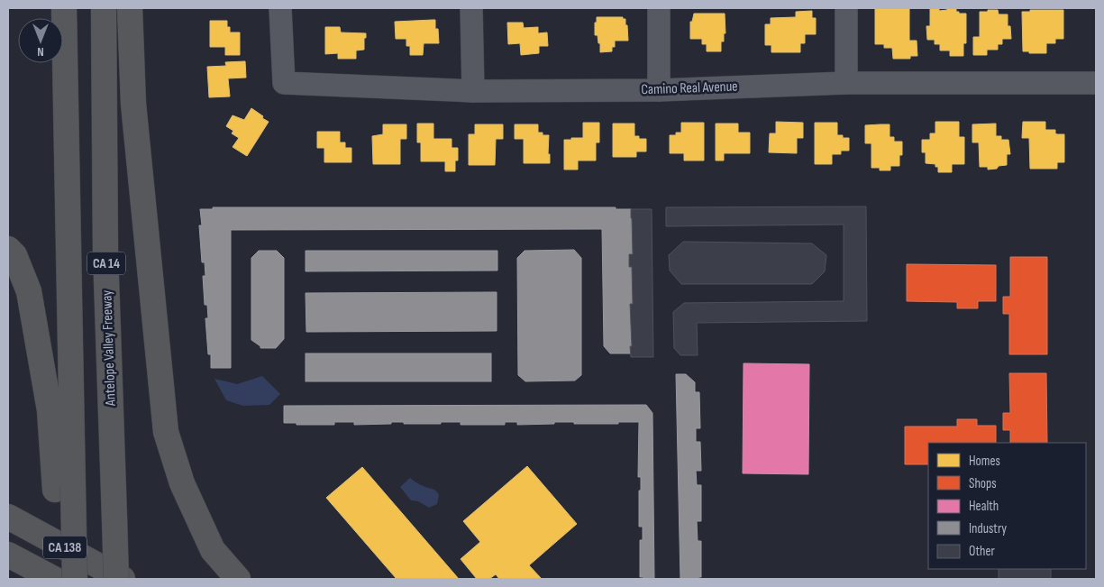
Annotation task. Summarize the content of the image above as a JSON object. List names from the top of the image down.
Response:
{
  "streets": {
    "highway": ["CA 14", "Antelope Valley Freeway", "CA 138"],
    "street": ["Camino Real Avenue"]
  },
  "legend": [
    "Homes",
    "Shops",
    "Health",
    "Industry",
    "Other"
  ],
  "north": "bottom"
}
